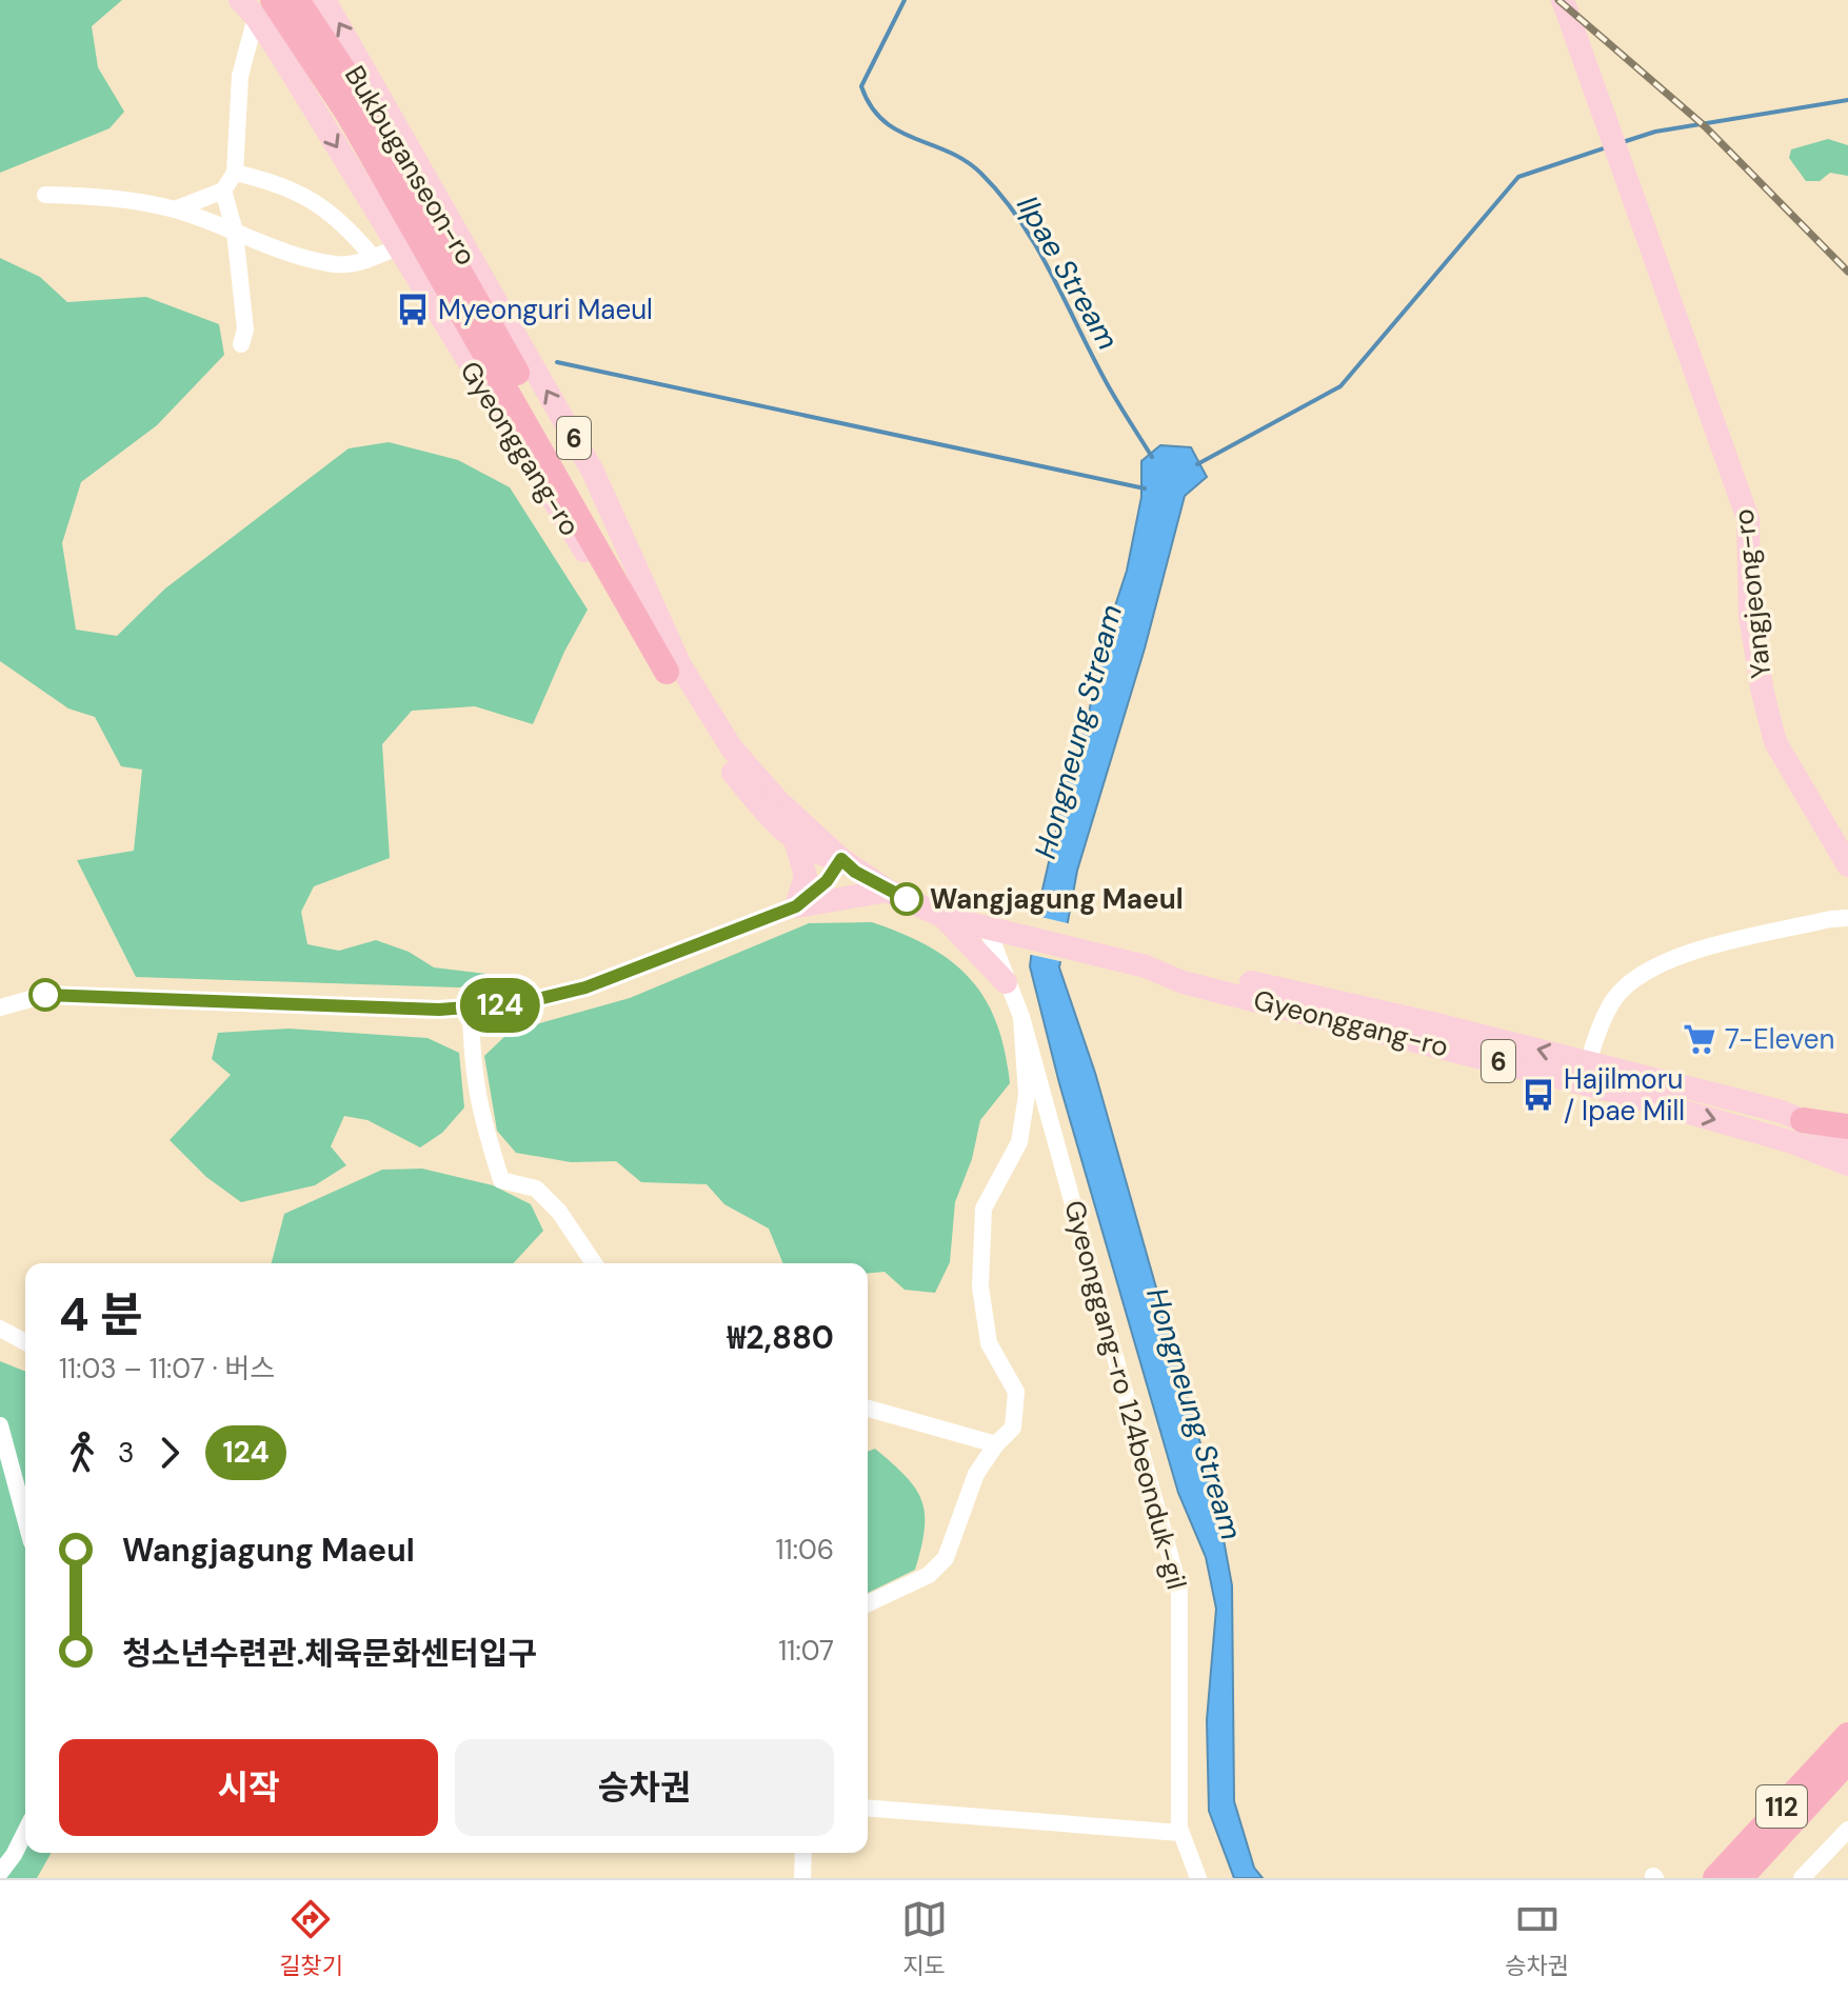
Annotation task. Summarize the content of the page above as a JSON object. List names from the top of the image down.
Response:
{
  "streets": {
    "highway": ["Bukbuganseon-ro", "112"],
    "main road": ["6", "Gyeonggang-ro", "Yangjeong-ro"],
    "street": ["Gyeonggang-ro 124beonduk-gil"]
  },
  "crossings": [
    ["Bukbuganseon-ro", "Gyeonggang-ro"]
  ],
  "water": ["Ilpae Stream", "Hongneung Stream"],
  "places": {
    "bus stop": ["Myeonguri Maeul", "Hajilmoru / Ipae Mill"],
    "other": ["Wangjagung Maeul"],
    "supermarket": ["7-Eleven"]
  },
  "lines": ["bus line 124"],
  "page": {
    "on_map": "124",
    "heading": ["4 분", "11:03 – 11:07 · 버스", "₩2,880"],
    "legs": ["3", "124"],
    "list": [
      {
        "name": "Wangjagung Maeul",
        "value": "11:06"
      },
      {
        "name": "청소년수련관.체육문화센터입구",
        "value": "11:07"
      }
    ],
    "buttons": ["시작", "승차권"],
    "tabs": ["길찾기", "지도", "승차권"]
  }
}
